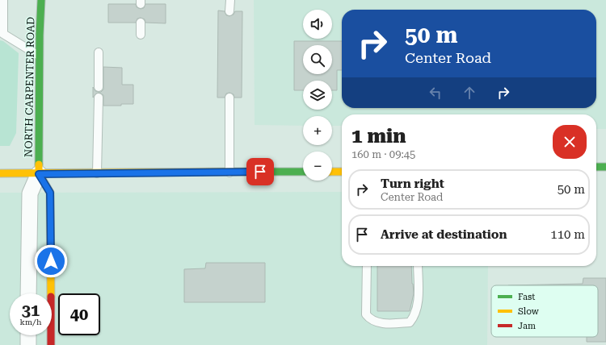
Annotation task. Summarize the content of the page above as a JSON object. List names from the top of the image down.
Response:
{
  "streets": {
    "street": ["NORTH CARPENTER ROAD"]
  },
  "legend": ["Fast", "Slow", "Jam"],
  "page": {
    "map_buttons": ["+", "−"],
    "turn": ["50 m", "Center Road"],
    "heading": ["1 min", "160 m · 09:45"],
    "list": [
      {
        "name": "Turn right",
        "note": "Center Road",
        "value": "50 m"
      },
      {
        "name": "Arrive at destination",
        "value": "110 m"
      }
    ],
    "speed": "31 km/h",
    "limit": "40"
  }
}
